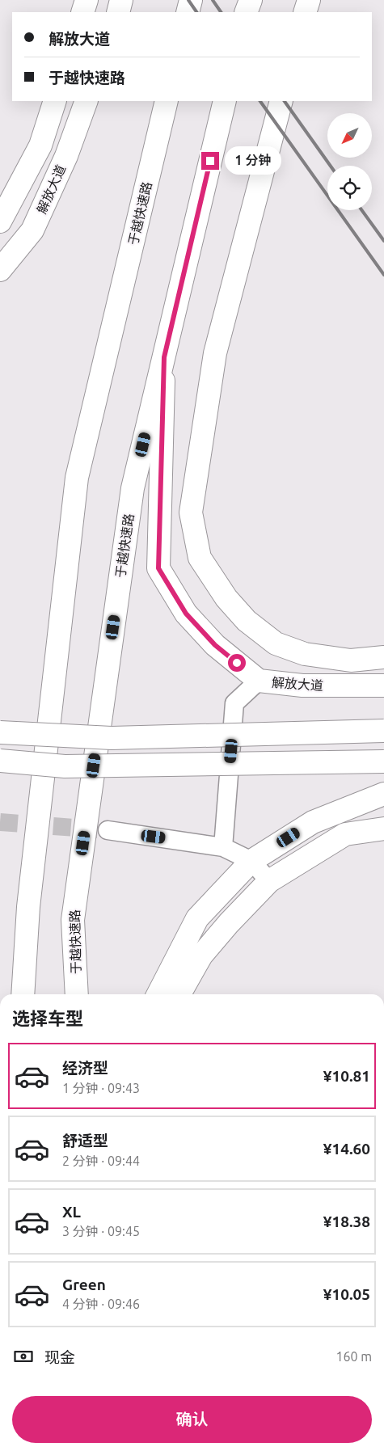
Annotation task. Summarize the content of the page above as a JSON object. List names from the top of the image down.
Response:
{
  "streets": {
    "main road": ["解放大道", "于越快速路"]
  },
  "crossings": [
    ["解放大道", "于越快速路"]
  ],
  "north": "bottom left",
  "page": {
    "banner": ["解放大道", "于越快速路"],
    "bubble": "1 分钟",
    "heading": "选择车型",
    "list": [
      {
        "name": "经济型",
        "note": "1 分钟 · 09:43",
        "value": "¥10.81"
      },
      {
        "name": "舒适型",
        "note": "2 分钟 · 09:44",
        "value": "¥14.60"
      },
      {
        "name": "XL",
        "note": "3 分钟 · 09:45",
        "value": "¥18.38"
      },
      {
        "name": "Green",
        "note": "4 分钟 · 09:46",
        "value": "¥10.05"
      }
    ],
    "pay": ["现金", "160 m"],
    "buttons": "确认"
  }
}
